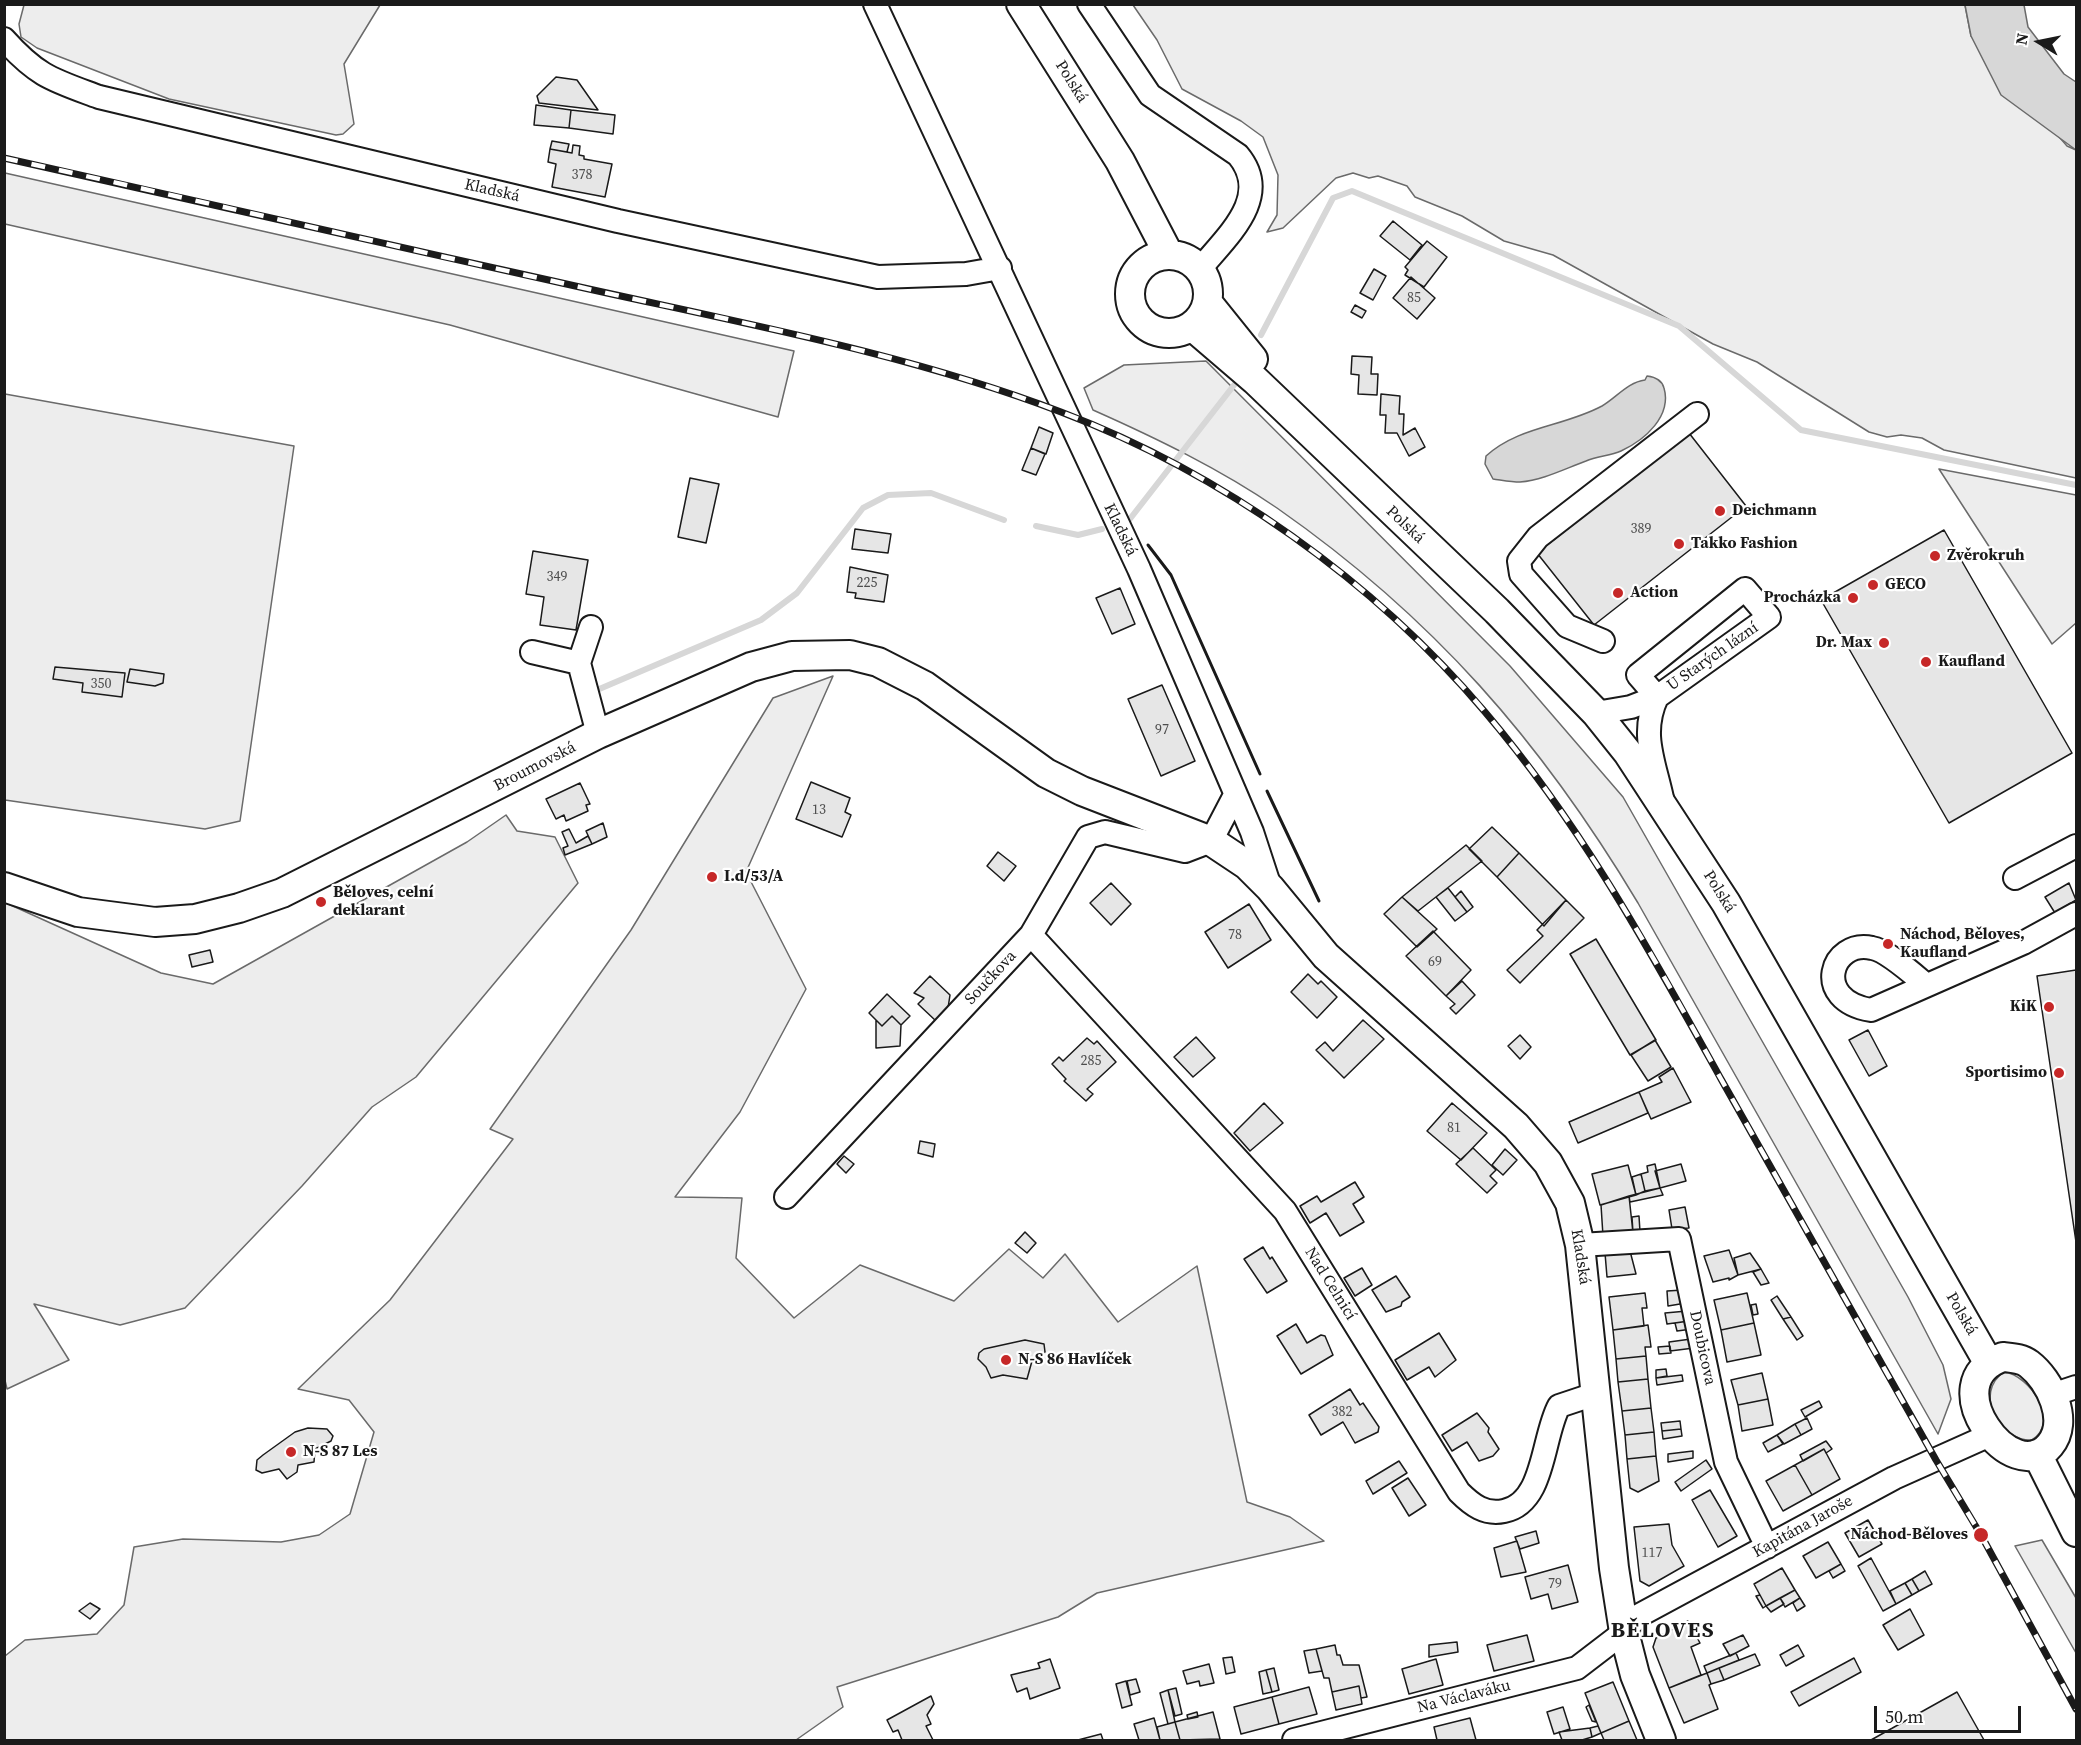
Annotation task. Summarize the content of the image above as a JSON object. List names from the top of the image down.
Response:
{
  "streets": {
    "main road": ["Polská", "Kladská", "Broumovská"],
    "street": [
      "U Starých lázní",
      "Součkova",
      "Nad Celnicí",
      "Doubicova",
      "Kapitána Jaroše",
      "Na Václaváku"
    ]
  },
  "crossings": [
    ["Polská", "U Starých lázní"],
    ["Polská", "Kapitána Jaroše"],
    ["Kladská", "Broumovská"],
    ["Kladská", "Součkova"],
    ["Kladská", "Nad Celnicí"],
    ["Kladská", "Doubicova"],
    ["Kladská", "Kapitána Jaroše"],
    ["Kladská", "Na Václaváku"],
    ["Součkova", "Nad Celnicí"],
    ["Doubicova", "Kapitána Jaroše"],
    ["Kapitána Jaroše", "Na Václaváku"]
  ],
  "districts": ["BĚLOVES"],
  "places": [
    "Deichmann",
    "Takko Fashion",
    "Zvěrokruh",
    "GECO",
    "Action",
    "Procházka",
    "Dr. Max",
    "Kaufland",
    "I.d/53/A",
    "Běloves, celní deklarant",
    "Náchod, Běloves, Kaufland",
    "KiK",
    "Sportisimo",
    "N-S 86 Havlíček",
    "N-S 87 Les",
    "Náchod-Běloves"
  ],
  "house_numbers": [
    "378",
    "85",
    "389",
    "349",
    "225",
    "350",
    "97",
    "13",
    "78",
    "69",
    "285",
    "81",
    "382",
    "117",
    "79"
  ],
  "scale_bar": "50 m",
  "north": "left"
}
